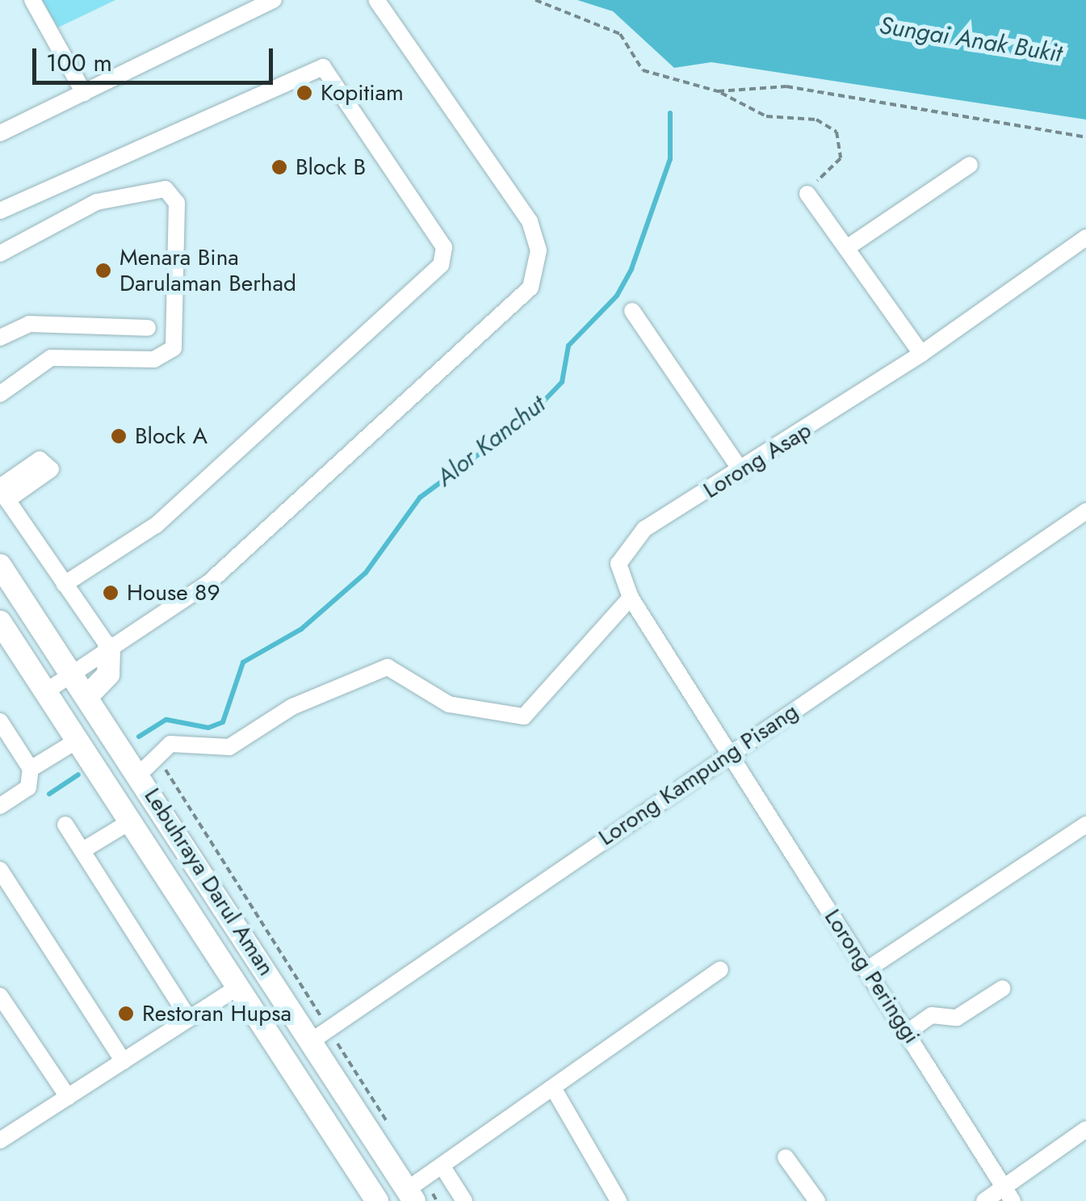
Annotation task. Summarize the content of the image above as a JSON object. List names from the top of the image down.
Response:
{
  "streets": {
    "main road": ["Lebuhraya Darul Aman"],
    "street": ["Lorong Asap", "Lorong Kampung Pisang", "Lorong Peringgi"]
  },
  "crossings": [
    ["Lorong Asap", "Lorong Kampung Pisang"],
    ["Lorong Asap", "Lorong Peringgi"],
    ["Lorong Kampung Pisang", "Lebuhraya Darul Aman"],
    ["Lorong Kampung Pisang", "Lorong Peringgi"]
  ],
  "water": ["Sungai Anak Bukit", "Alor Kanchut"],
  "places": [
    "Kopitiam",
    "Block B",
    "Menara Bina Darulaman Berhad",
    "Block A",
    "House 89",
    "Restoran Hupsa"
  ],
  "scale_bar": "100 m"
}
